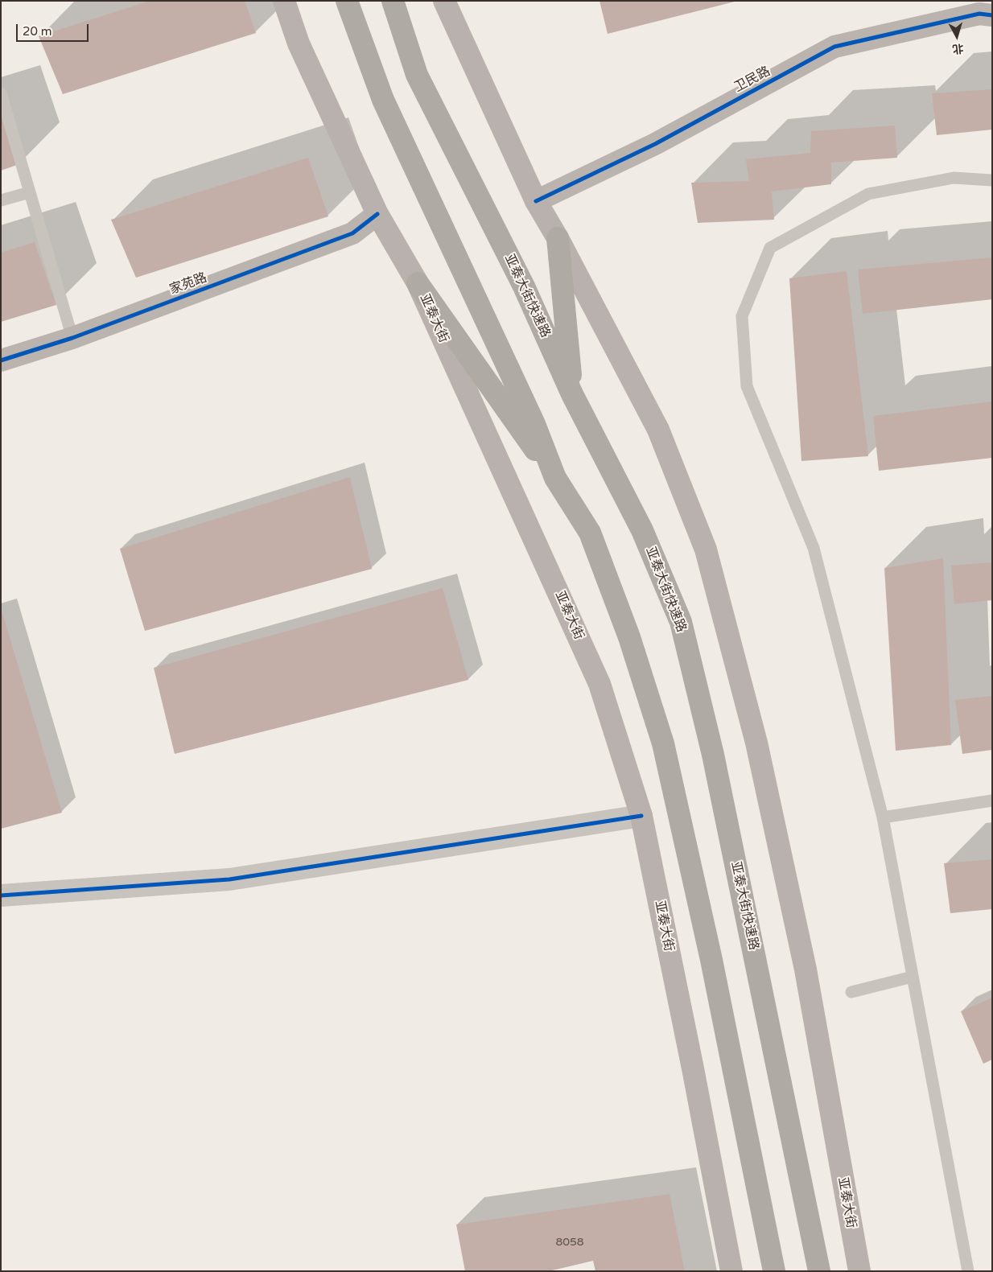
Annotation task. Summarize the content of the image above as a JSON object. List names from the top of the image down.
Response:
{
  "streets": {
    "highway": ["亚泰大街快速路"],
    "main road": ["亚泰大街"],
    "street": ["卫民路", "家苑路"]
  },
  "crossings": [
    ["卫民路", "亚泰大街"],
    ["家苑路", "亚泰大街"]
  ],
  "house_numbers": ["8058"],
  "scale_bar": "20 m",
  "north": "bottom"
}
